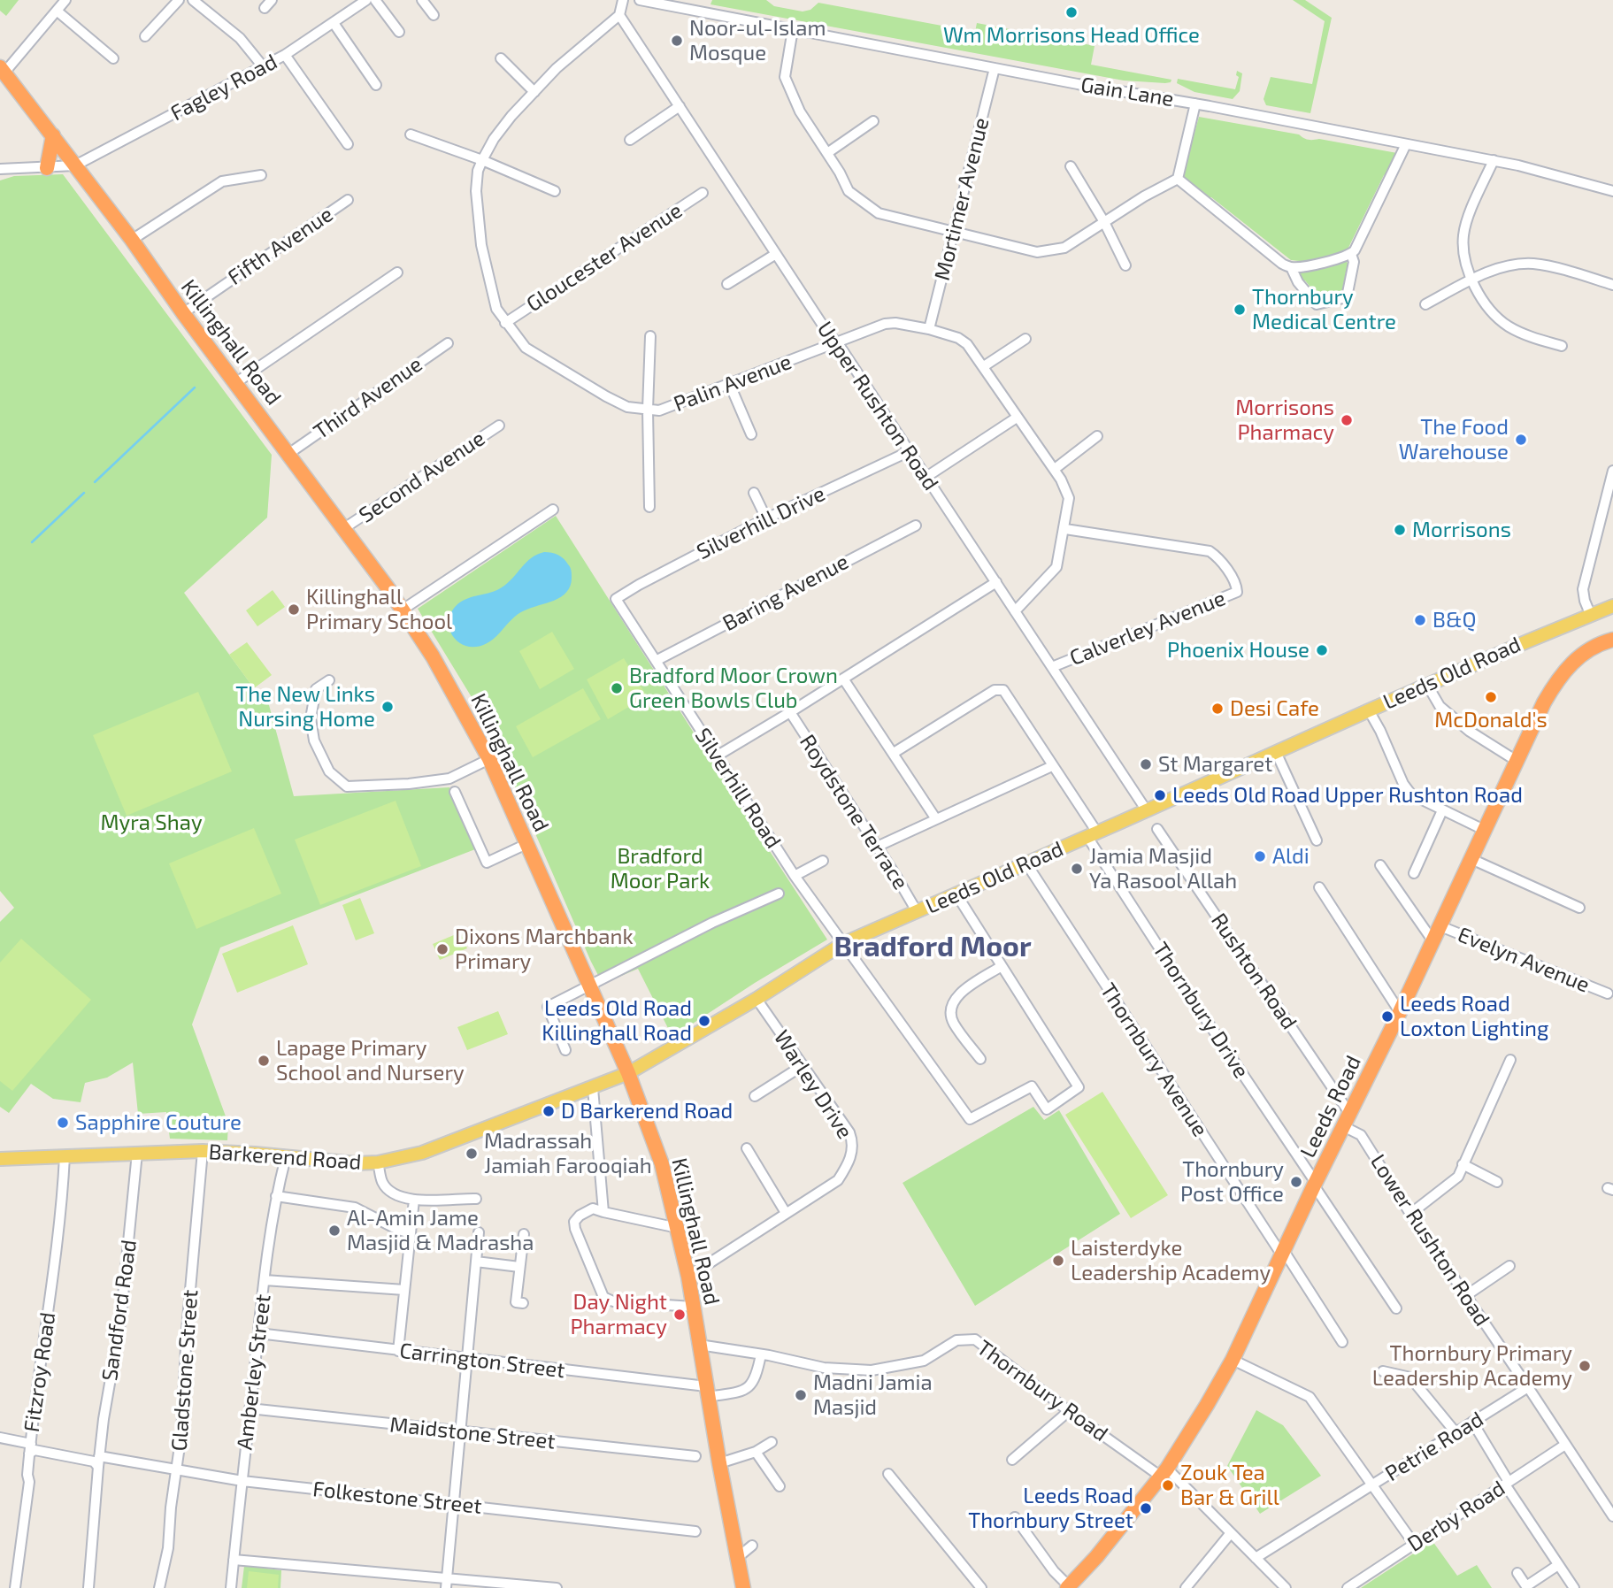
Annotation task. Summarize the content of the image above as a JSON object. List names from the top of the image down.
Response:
{
  "streets": {
    "highway": ["Killinghall Road", "Leeds Road"],
    "main road": ["Leeds Old Road", "Barkerend Road"],
    "street": [
      "Fagley Road",
      "Gain Lane",
      "Mortimer Avenue",
      "Fifth Avenue",
      "Gloucester Avenue",
      "Palin Avenue",
      "Third Avenue",
      "Upper Rushton Road",
      "Second Avenue",
      "Silverhill Drive",
      "Baring Avenue",
      "Calverley Avenue",
      "Silverhill Road",
      "Roydstone Terrace",
      "Evelyn Avenue",
      "Rushton Road",
      "Thornbury Drive",
      "Thornbury Avenue",
      "Warley Drive",
      "Lower Rushton Road",
      "Sandford Road",
      "Carrington Street",
      "Gladstone Street",
      "Fitzroy Road",
      "Amberley Street",
      "Thornbury Road",
      "Maidstone Street",
      "Petrie Road",
      "Folkestone Street",
      "Derby Road"
    ]
  },
  "crossings": [
    ["Fagley Road", "Killinghall Road"],
    ["Gain Lane", "Mortimer Avenue"],
    ["Mortimer Avenue", "Palin Avenue"],
    ["Fifth Avenue", "Killinghall Road"],
    ["Gloucester Avenue", "Palin Avenue"],
    ["Killinghall Road", "Third Avenue"],
    ["Killinghall Road", "Second Avenue"],
    ["Killinghall Road", "Leeds Old Road"],
    ["Killinghall Road", "Warley Drive"],
    ["Killinghall Road", "Barkerend Road"],
    ["Killinghall Road", "Carrington Street"],
    ["Killinghall Road", "Thornbury Road"],
    ["Palin Avenue", "Upper Rushton Road"],
    ["Palin Avenue", "Calverley Avenue"],
    ["Upper Rushton Road", "Silverhill Drive"],
    ["Upper Rushton Road", "Calverley Avenue"],
    ["Upper Rushton Road", "Leeds Old Road"],
    ["Silverhill Drive", "Silverhill Road"],
    ["Baring Avenue", "Silverhill Road"],
    ["Leeds Old Road", "Silverhill Road"],
    ["Leeds Old Road", "Roydstone Terrace"],
    ["Leeds Old Road", "Thornbury Drive"],
    ["Leeds Old Road", "Thornbury Avenue"],
    ["Leeds Old Road", "Warley Drive"],
    ["Leeds Old Road", "Barkerend Road"],
    ["Evelyn Avenue", "Leeds Road"],
    ["Rushton Road", "Leeds Road"],
    ["Rushton Road", "Lower Rushton Road"],
    ["Thornbury Drive", "Leeds Road"],
    ["Thornbury Avenue", "Leeds Road"],
    ["Leeds Road", "Lower Rushton Road"],
    ["Leeds Road", "Thornbury Road"],
    ["Barkerend Road", "Sandford Road"],
    ["Barkerend Road", "Gladstone Street"],
    ["Barkerend Road", "Fitzroy Road"],
    ["Barkerend Road", "Amberley Street"],
    ["Lower Rushton Road", "Petrie Road"],
    ["Lower Rushton Road", "Derby Road"],
    ["Sandford Road", "Folkestone Street"],
    ["Carrington Street", "Amberley Street"],
    ["Carrington Street", "Thornbury Road"],
    ["Gladstone Street", "Folkestone Street"],
    ["Fitzroy Road", "Folkestone Street"],
    ["Amberley Street", "Maidstone Street"],
    ["Amberley Street", "Folkestone Street"],
    ["Thornbury Road", "Petrie Road"]
  ],
  "districts": ["Bradford Moor"],
  "parks": ["Myra Shay", "Bradford Moor Park"],
  "places": [
    "Wm Morrisons Head Office",
    "Noor-ul-Islam Mosque",
    "Thornbury Medical Centre",
    "Morrisons Pharmacy",
    "The Food Warehouse",
    "Morrisons",
    "Killinghall Primary School",
    "B&Q",
    "Phoenix House",
    "Bradford Moor Crown Green Bowls Club",
    "McDonald's",
    "The New Links Nursing Home",
    "Desi Cafe",
    "St Margaret",
    "Leeds Old Road Upper Rushton Road",
    "Aldi",
    "Jamia Masjid Ya Rasool Allah",
    "Dixons Marchbank Primary",
    "Leeds Road Loxton Lighting",
    "Leeds Old Road Killinghall Road",
    "Lapage Primary School and Nursery",
    "D Barkerend Road",
    "Sapphire Couture",
    "Madrassah Jamiah Farooqiah",
    "Thornbury Post Office",
    "Al-Amin Jame Masjid & Madrasha",
    "Laisterdyke Leadership Academy",
    "Day Night Pharmacy",
    "Thornbury Primary Leadership Academy",
    "Madni Jamia Masjid",
    "Zouk Tea Bar & Grill",
    "Leeds Road Thornbury Street"
  ]
}
